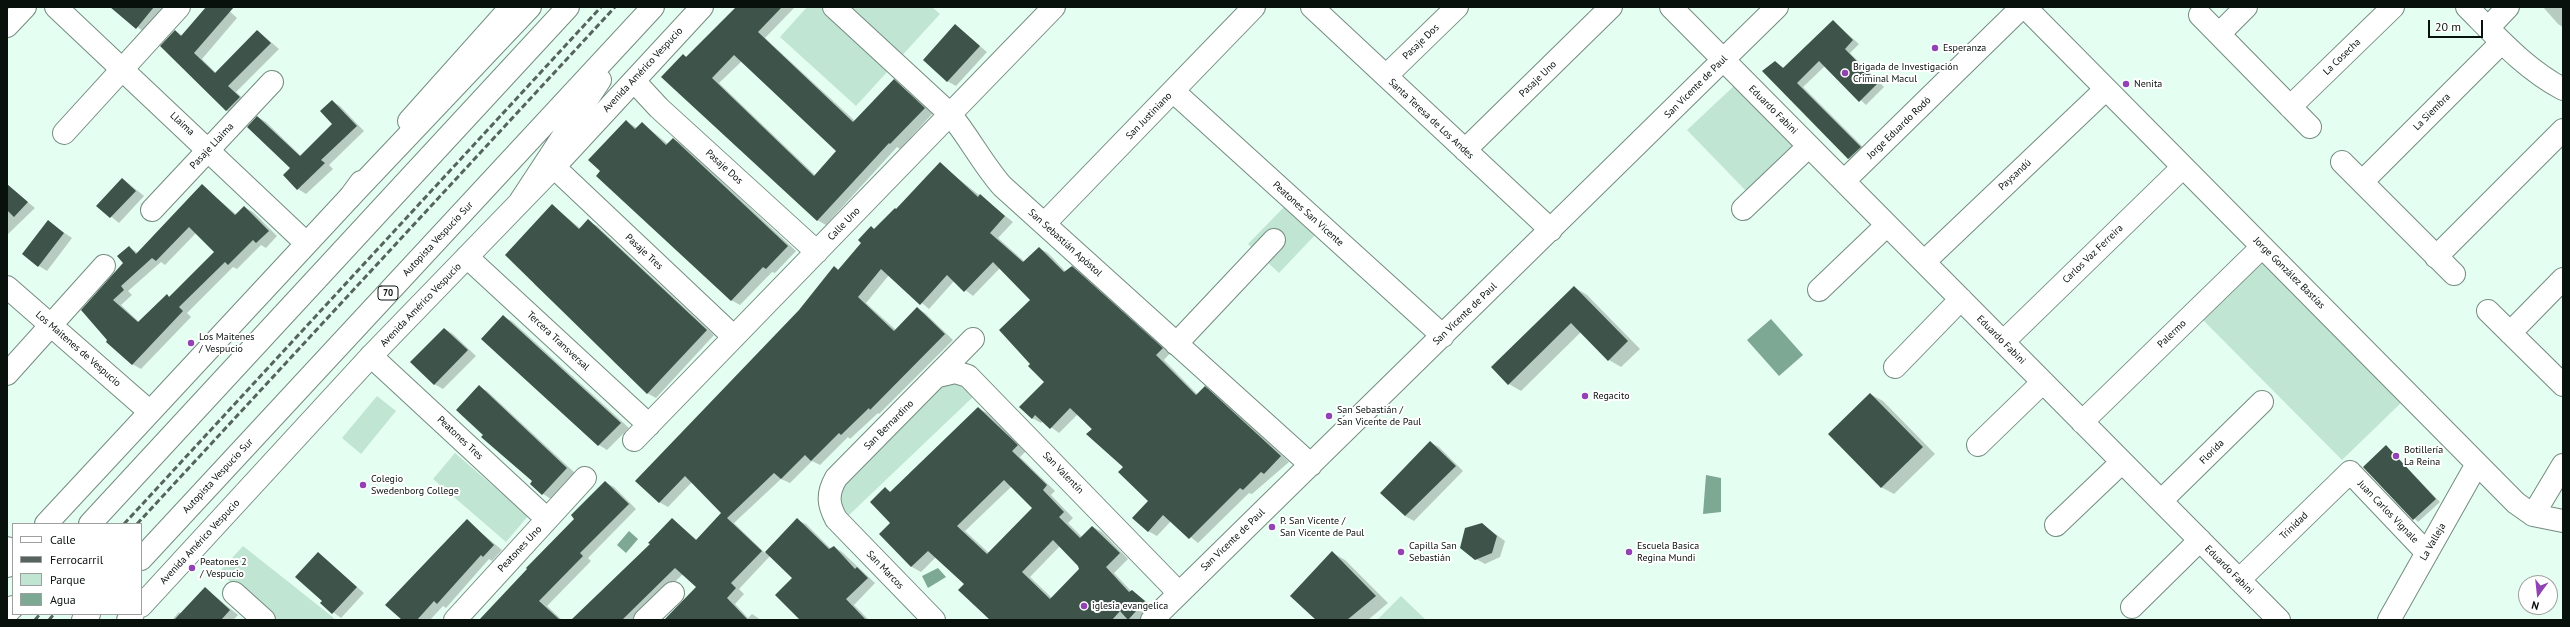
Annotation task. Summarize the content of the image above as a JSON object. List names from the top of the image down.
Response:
{
  "streets": {
    "main road": [
      "Pasaje Dos",
      "La Cosecha",
      "Avenida Américo Vespucio",
      "Pasaje Uno",
      "San Vicente de Paul",
      "Eduardo Fabini",
      "La Siembra",
      "San Justiniano",
      "Santa Teresa de Los Andes",
      "Llaima",
      "Jorge Eduardo Rodó",
      "Pasaje Llaima",
      "Paysandú",
      "Peatones San Vicente",
      "Calle Uno",
      "Autopista Vespucio Sur",
      "San Sebastián Apóstol",
      "Pasaje Tres",
      "Carlos Vaz Ferreira",
      "Jorge González Bastías",
      "70",
      "Palermo",
      "Tercera Transversal",
      "Los Maitenes de Vespucio",
      "San Bernardino",
      "Peatones Tres",
      "Florida",
      "San Valentín",
      "Juan Carlos Vignale",
      "Trinidad",
      "La Valleja",
      "Peatones Uno",
      "San Marcos"
    ]
  },
  "crossings": [
    ["Pasaje Dos", "Avenida Américo Vespucio"],
    ["Pasaje Dos", "Santa Teresa de Los Andes"],
    ["Pasaje Dos", "Calle Uno"],
    ["Avenida Américo Vespucio", "Pasaje Tres"],
    ["Avenida Américo Vespucio", "Tercera Transversal"],
    ["Avenida Américo Vespucio", "Peatones Tres"],
    ["Pasaje Uno", "Santa Teresa de Los Andes"],
    ["San Vicente de Paul", "Eduardo Fabini"],
    ["San Vicente de Paul", "Santa Teresa de Los Andes"],
    ["San Vicente de Paul", "Peatones San Vicente"],
    ["San Vicente de Paul", "San Sebastián Apóstol"],
    ["San Vicente de Paul", "San Valentín"],
    ["Eduardo Fabini", "Jorge Eduardo Rodó"],
    ["Eduardo Fabini", "Paysandú"],
    ["Eduardo Fabini", "Carlos Vaz Ferreira"],
    ["Eduardo Fabini", "Palermo"],
    ["Eduardo Fabini", "Florida"],
    ["Eduardo Fabini", "Trinidad"],
    ["San Justiniano", "Peatones San Vicente"],
    ["San Justiniano", "San Sebastián Apóstol"],
    ["Llaima", "Pasaje Llaima"],
    ["Jorge Eduardo Rodó", "Jorge González Bastías"],
    ["Paysandú", "Jorge González Bastías"],
    ["Calle Uno", "San Sebastián Apóstol"],
    ["Calle Uno", "Pasaje Tres"],
    ["Calle Uno", "Tercera Transversal"],
    ["Carlos Vaz Ferreira", "Jorge González Bastías"],
    ["Jorge González Bastías", "Palermo"],
    ["Jorge González Bastías", "La Valleja"],
    ["San Bernardino", "San Valentín"],
    ["San Bernardino", "San Marcos"],
    ["Peatones Tres", "Peatones Uno"],
    ["Juan Carlos Vignale", "Trinidad"],
    ["Juan Carlos Vignale", "La Valleja"]
  ],
  "places": [
    "Esperanza",
    "Brigada de Investigación Criminal Macul",
    "Nenita",
    "Los Maitenes / Vespucio",
    "Regacito",
    "San Sebastián / San Vicente de Paul",
    "Botillería La Reina",
    "Colegio Swedenborg College",
    "P. San Vicente / San Vicente de Paul",
    "Capilla San Sebastián",
    "Escuela Basica Regina Mundi",
    "Peatones 2 / Vespucio",
    "iglesia evangelica"
  ],
  "legend": [
    "Calle",
    "Ferrocarril",
    "Parque",
    "Agua"
  ],
  "scale_bar": "20 m",
  "north": "bottom"
}
